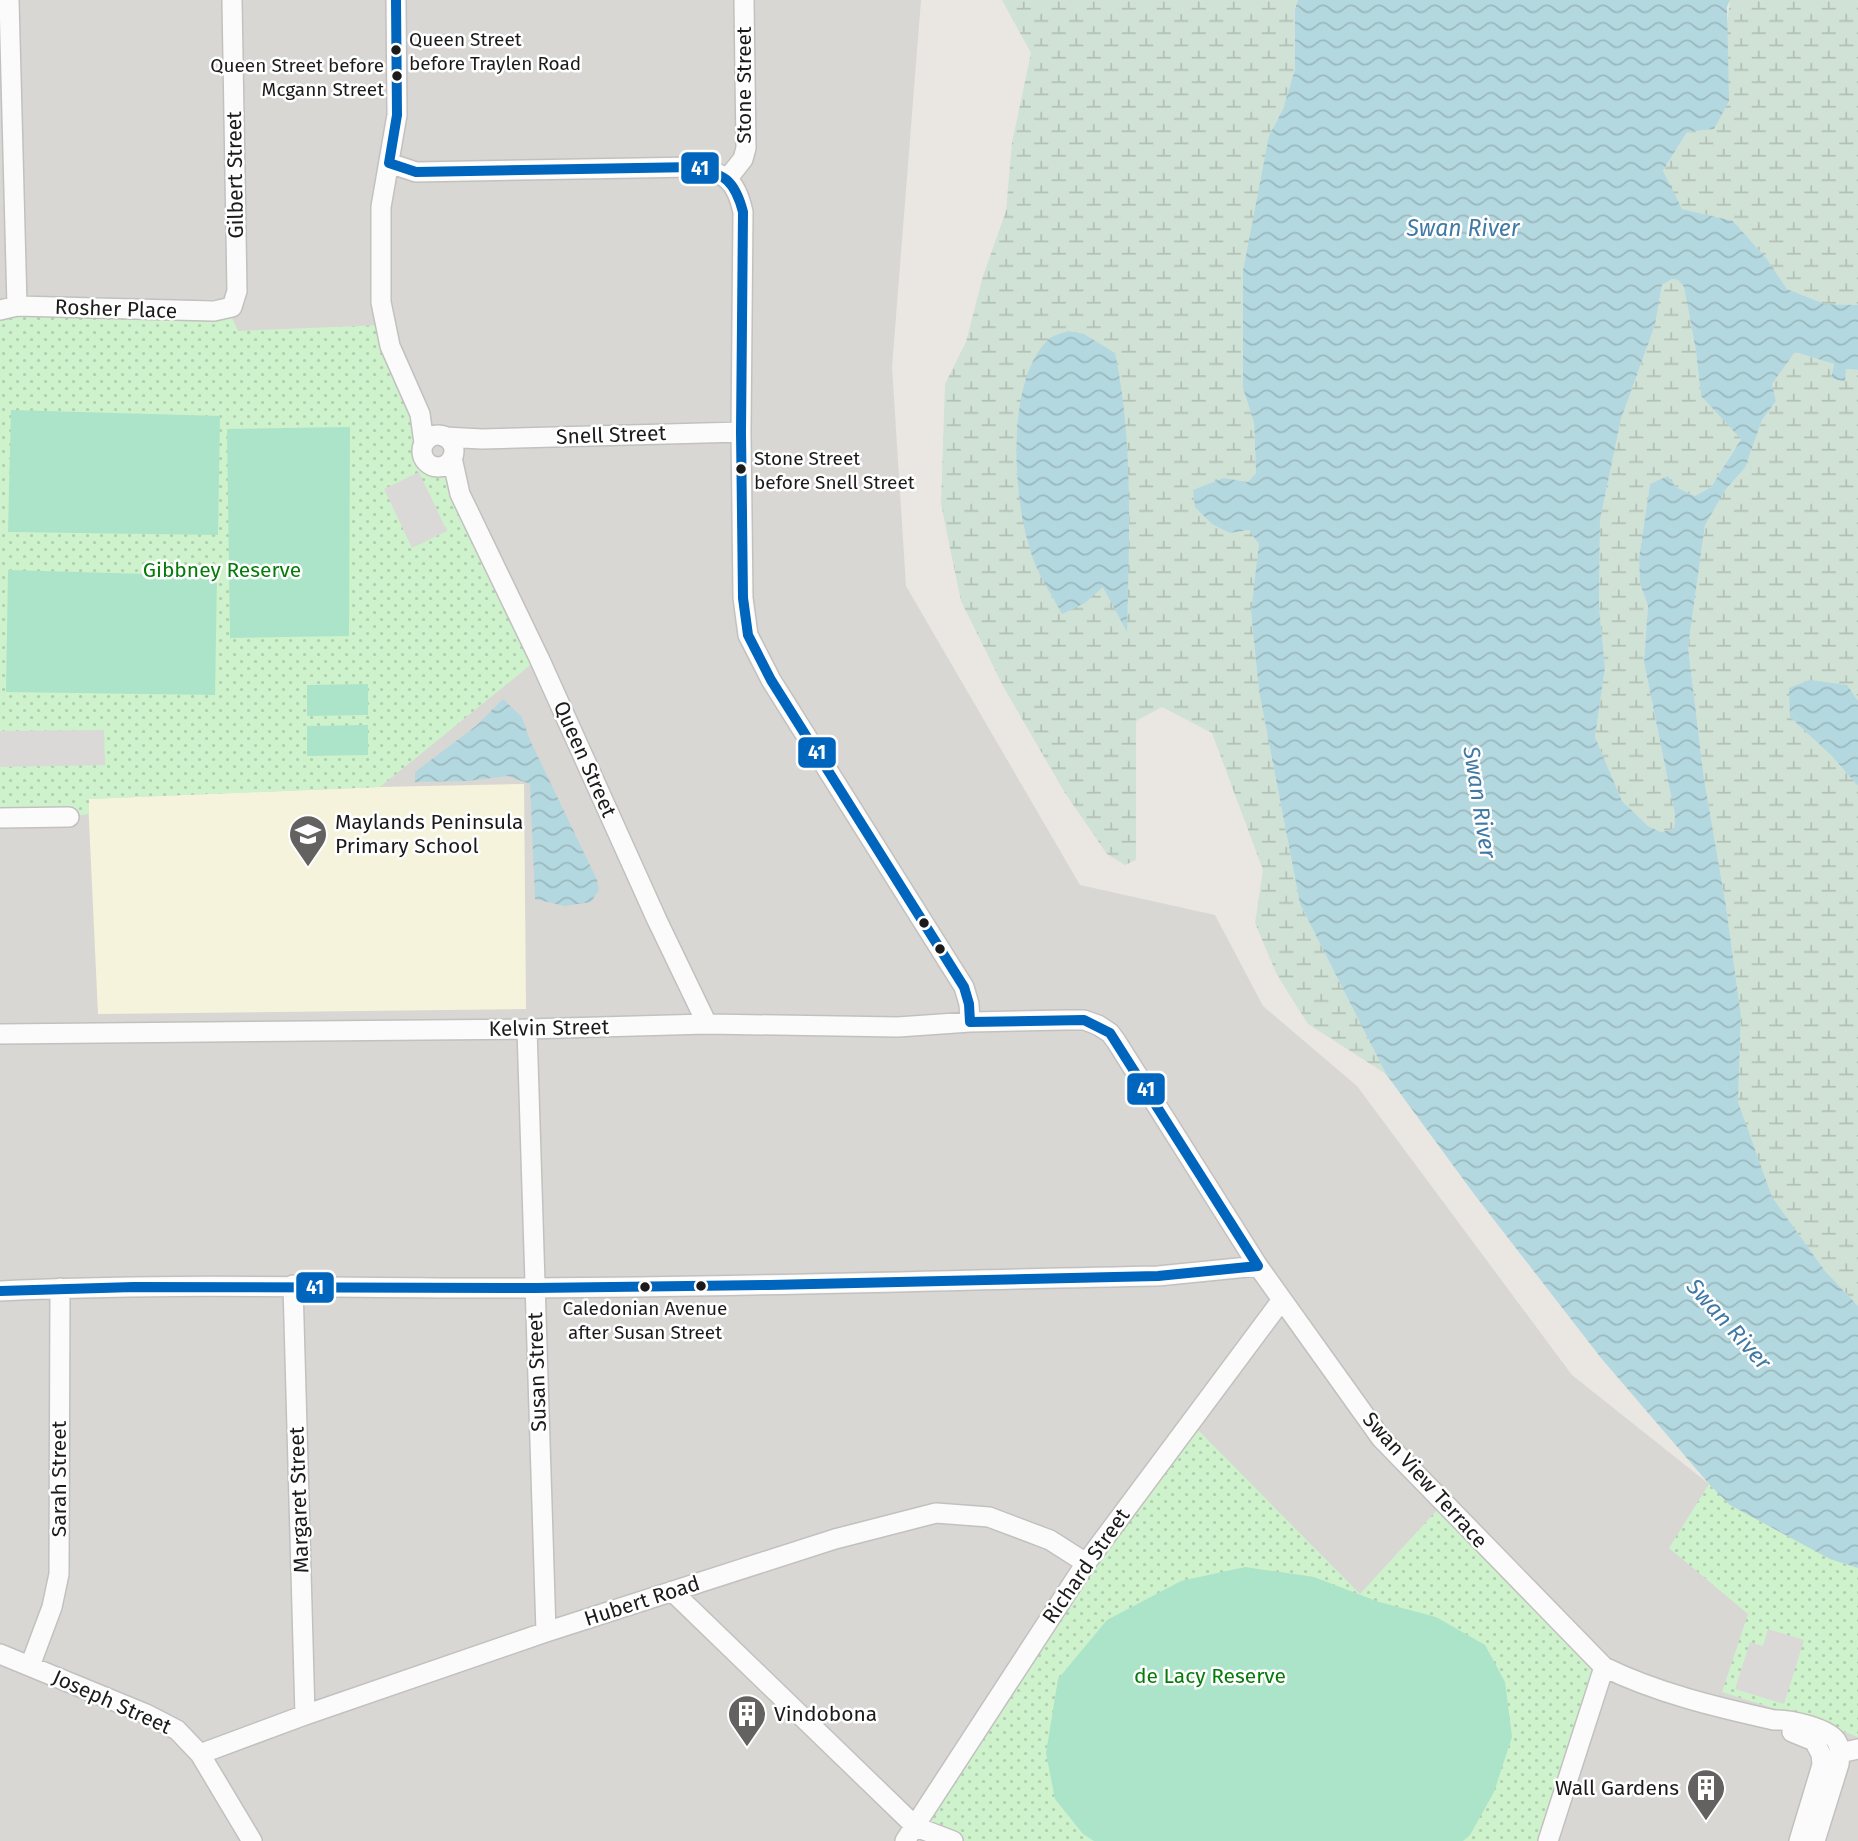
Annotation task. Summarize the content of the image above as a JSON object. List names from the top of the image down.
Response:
{
  "streets": {
    "street": [
      "Stone Street",
      "Gilbert Street",
      "Rosher Place",
      "Snell Street",
      "Queen Street",
      "Kelvin Street",
      "Susan Street",
      "Sarah Street",
      "Swan View Terrace",
      "Margaret Street",
      "Richard Street",
      "Hubert Road",
      "Joseph Street"
    ]
  },
  "crossings": [
    ["Gilbert Street", "Rosher Place"],
    ["Snell Street", "Queen Street"],
    ["Queen Street", "Kelvin Street"],
    ["Kelvin Street", "Susan Street"],
    ["Kelvin Street", "Swan View Terrace"],
    ["Susan Street", "Hubert Road"],
    ["Sarah Street", "Joseph Street"],
    ["Swan View Terrace", "Richard Street"],
    ["Margaret Street", "Hubert Road"],
    ["Richard Street", "Hubert Road"],
    ["Hubert Road", "Joseph Street"]
  ],
  "water": ["Swan River"],
  "parks": ["Gibbney Reserve", "de Lacy Reserve"],
  "places": {
    "other": [
      "Queen Street before Traylen Road",
      "Queen Street before Mcgann Street",
      "Stone Street before Snell Street",
      "Caledonian Avenue after Susan Street"
    ],
    "school or university": ["Maylands Peninsula Primary School"],
    "building": ["Vindobona", "Wall Gardens"]
  },
  "lines": ["transit line 41"]
}
